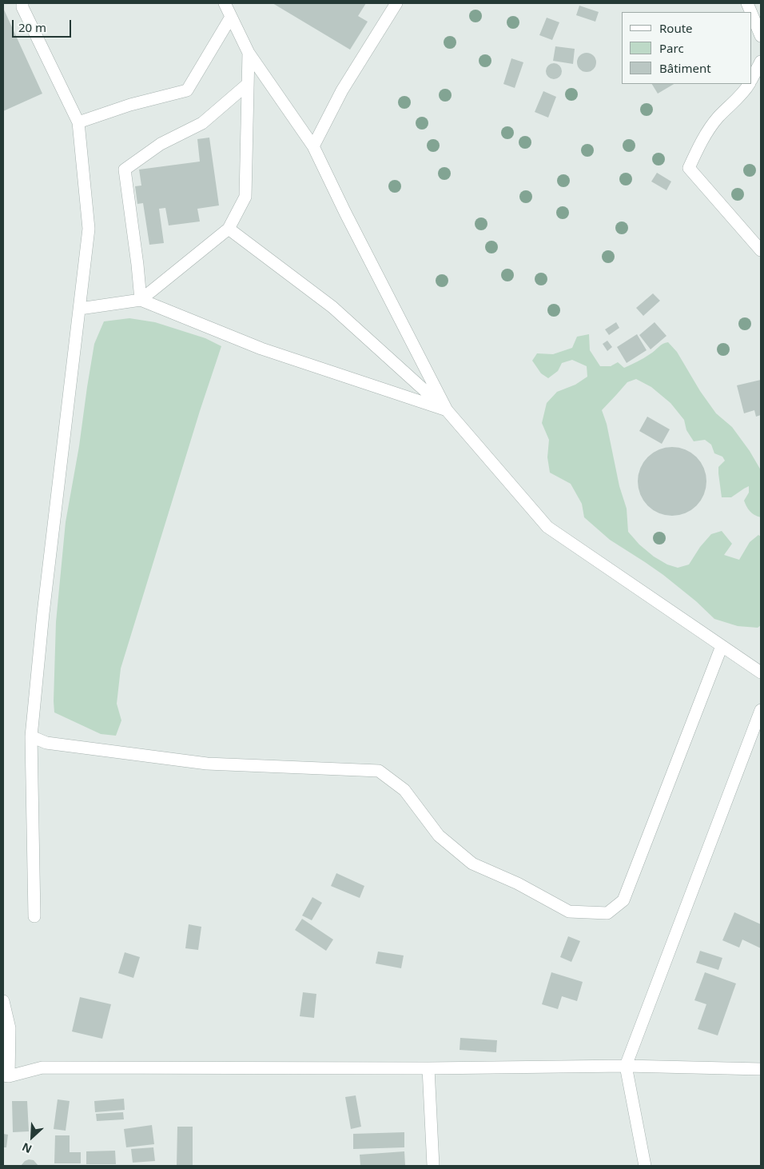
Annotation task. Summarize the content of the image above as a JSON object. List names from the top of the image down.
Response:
{
  "legend": ["Route", "Parc", "Bâtiment"],
  "scale_bar": "20 m",
  "north": "bottom left"
}
